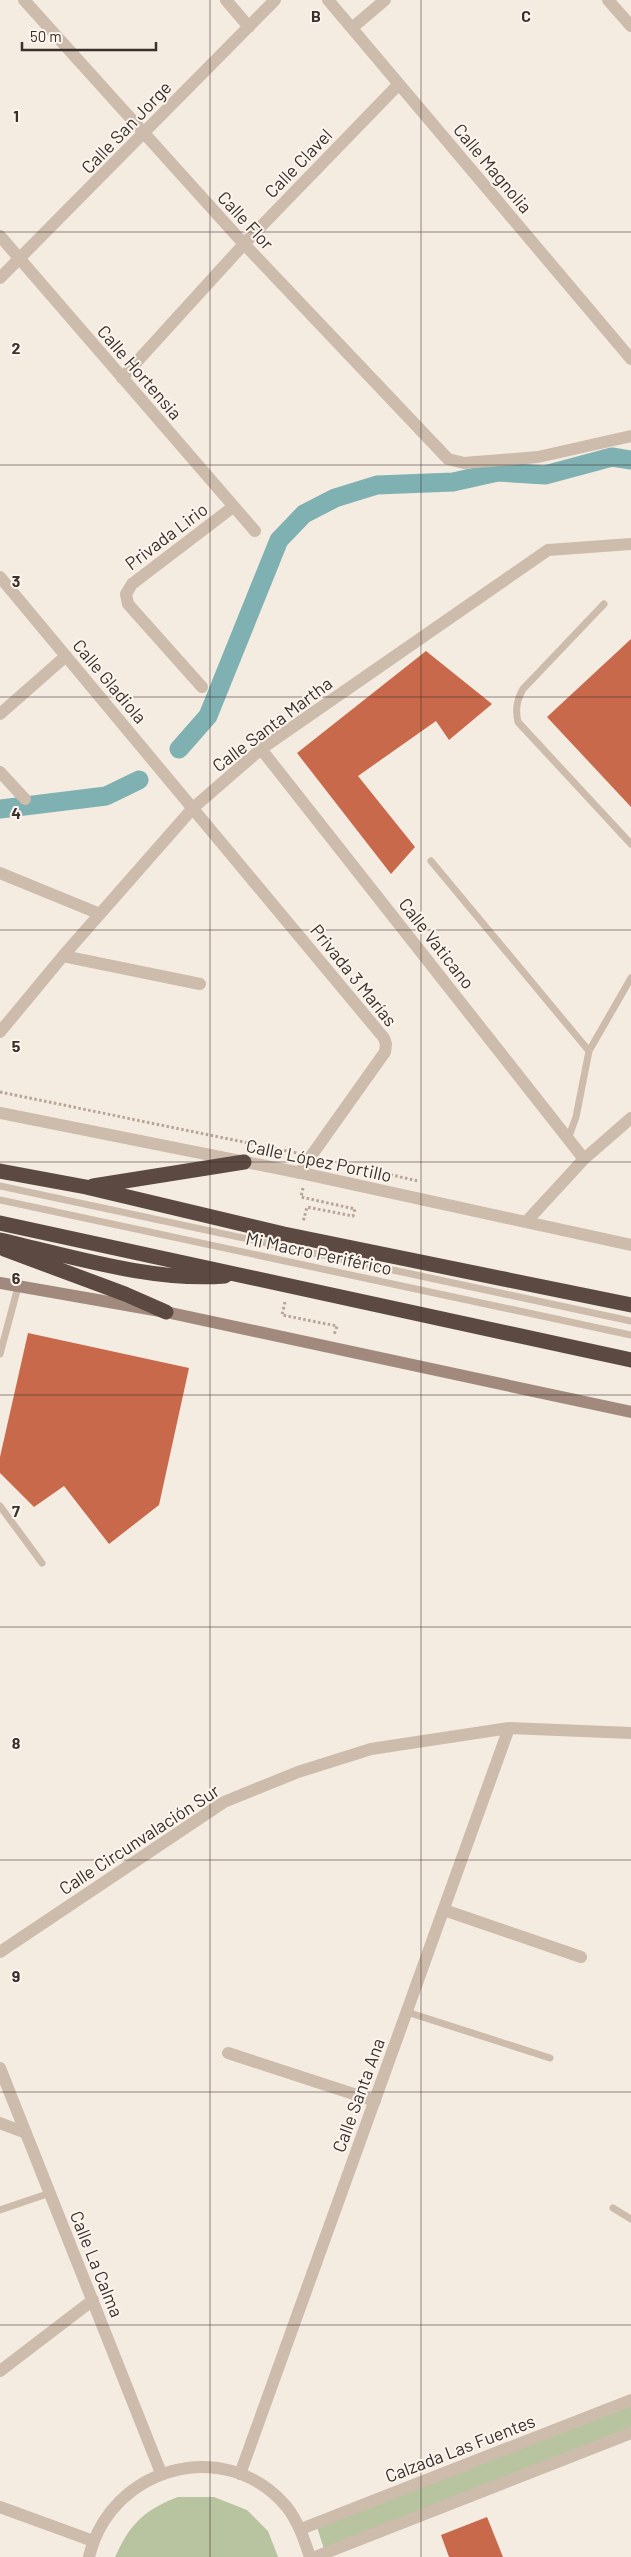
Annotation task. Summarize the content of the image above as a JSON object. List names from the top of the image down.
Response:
{
  "streets": {
    "street": [
      "Calle San Jorge",
      "Calle Clavel",
      "Calle Magnolia",
      "Calle Flor",
      "Calle Hortensia",
      "Privada Lirio",
      "Calle Gladiola",
      "Calle Santa Martha",
      "Calle Vaticano",
      "Privada 3 Marías",
      "Calle López Portillo",
      "Calle Circunvalación Sur",
      "Calle Santa Ana",
      "Calle La Calma",
      "Calzada Las Fuentes"
    ],
    "lane": ["Mi Macro Periférico"]
  },
  "crossings": [
    ["Calle San Jorge", "Calle Flor"],
    ["Calle San Jorge", "Calle Hortensia"],
    ["Calle Clavel", "Calle Magnolia"],
    ["Calle Clavel", "Calle Flor"],
    ["Calle Clavel", "Calle Hortensia"],
    ["Calle Hortensia", "Privada Lirio"],
    ["Calle Gladiola", "Calle Santa Martha"],
    ["Calle Gladiola", "Privada 3 Marías"],
    ["Calle Santa Martha", "Calle Vaticano"],
    ["Calle Santa Martha", "Privada 3 Marías"],
    ["Privada 3 Marías", "Calle López Portillo"],
    ["Calle Circunvalación Sur", "Calle Santa Ana"]
  ],
  "scale_bar": "50 m",
  "grid": {
    "columns": ["B", "C"],
    "rows": [
      "1",
      "2",
      "3",
      "4",
      "5",
      "6",
      "7",
      "8",
      "9"
    ]
  }
}
